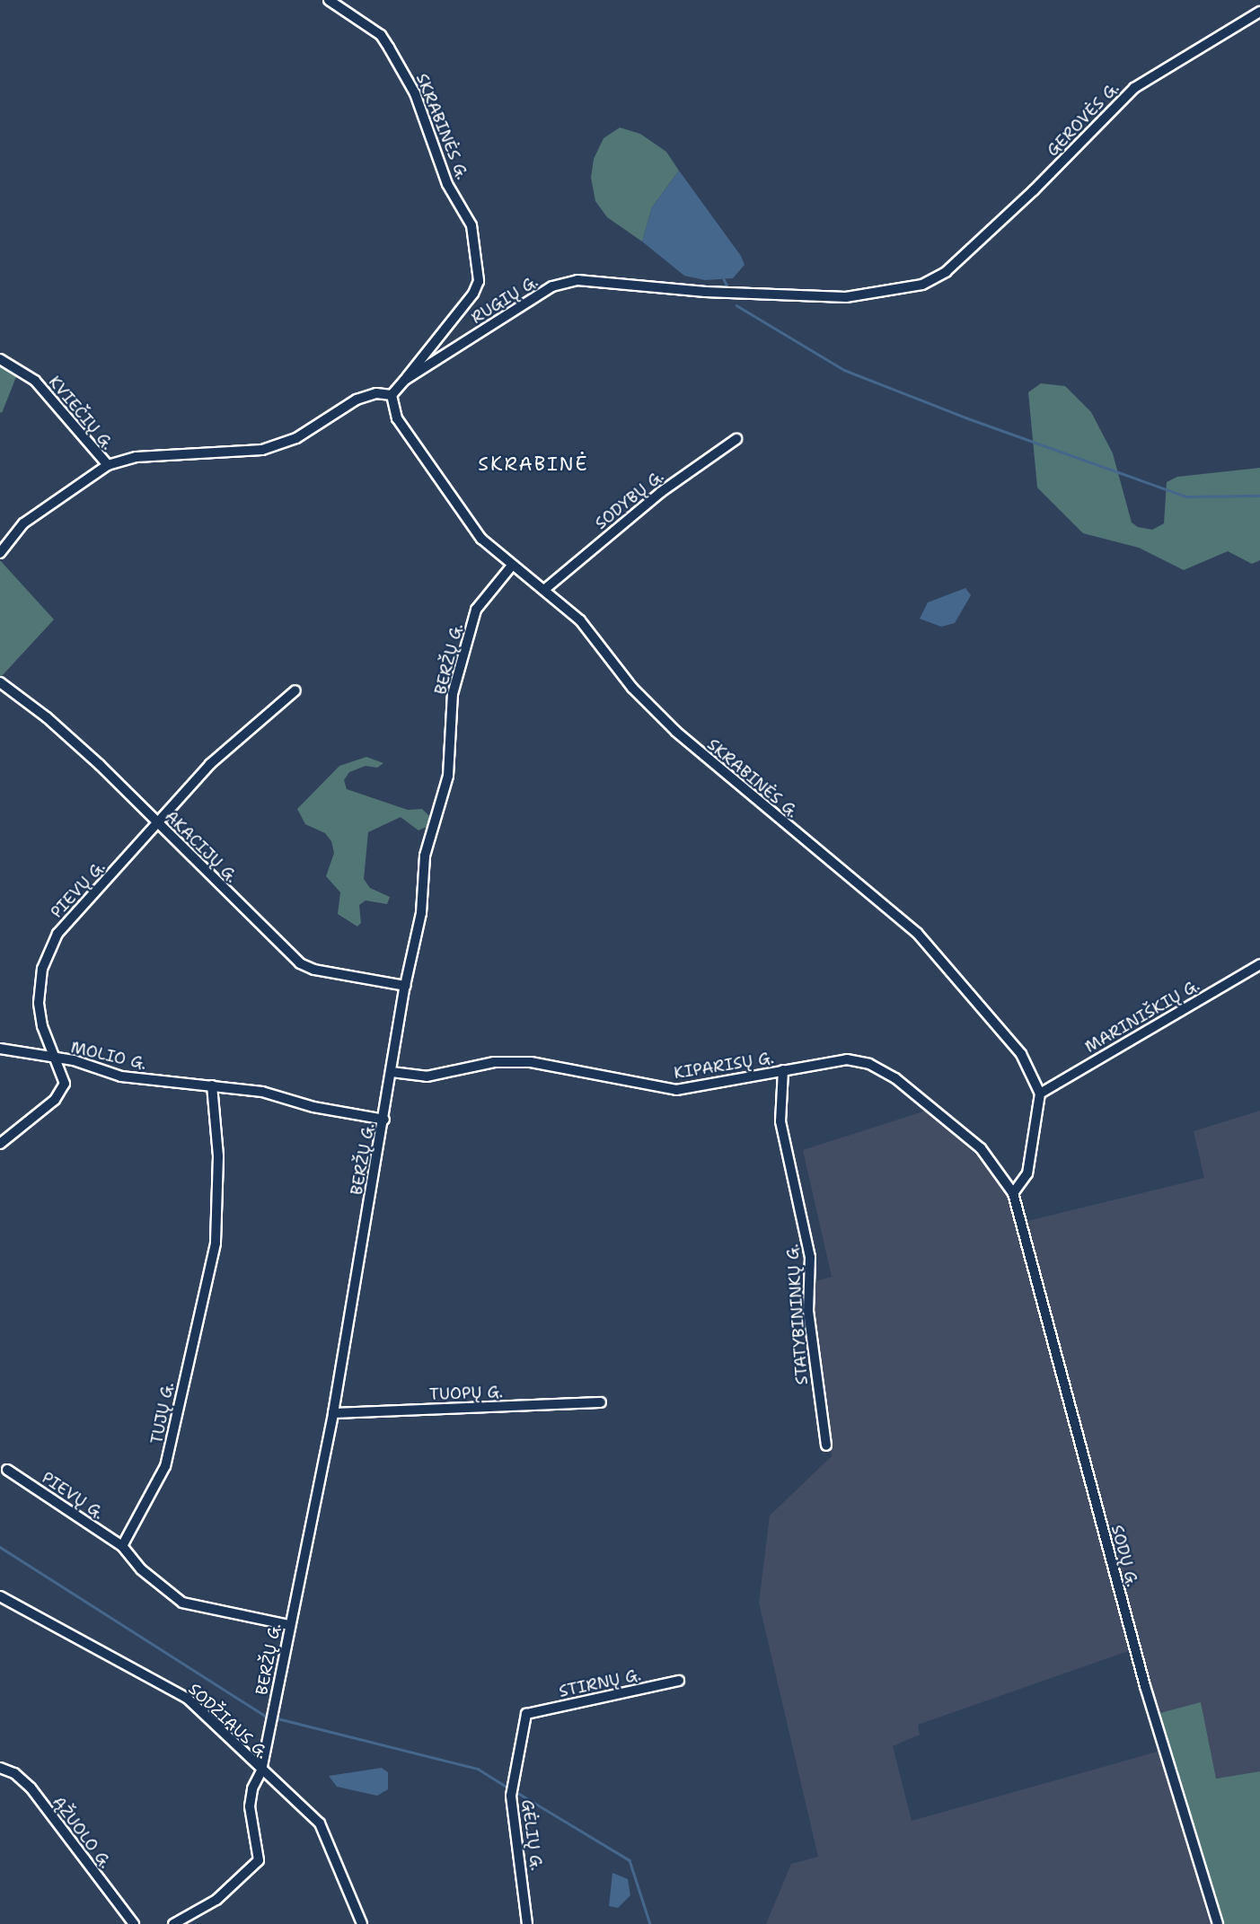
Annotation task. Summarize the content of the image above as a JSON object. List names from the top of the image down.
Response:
{
  "streets": {
    "street": [
      "GEROVĖS G.",
      "SKRABINĖS G.",
      "RUGIŲ G.",
      "KVIEČIŲ G.",
      "SODYBŲ G.",
      "BERŽŲ G.",
      "AKACIJŲ G.",
      "PIEVŲ G.",
      "MARINIŠKIŲ G.",
      "MOLIO G.",
      "KIPARISŲ G.",
      "STATYBININKŲ G.",
      "TUOPŲ G.",
      "TUJŲ G.",
      "SODŲ G.",
      "STIRNŲ G.",
      "SODŽIAUS G.",
      "ĄŽUOLO G.",
      "GĖLIŲ G."
    ]
  },
  "crossings": [
    ["GEROVĖS G.", "RUGIŲ G."],
    ["SKRABINĖS G.", "RUGIŲ G."],
    ["SKRABINĖS G.", "SODYBŲ G."],
    ["SKRABINĖS G.", "BERŽŲ G."],
    ["SKRABINĖS G.", "MARINIŠKIŲ G."],
    ["BERŽŲ G.", "AKACIJŲ G."],
    ["BERŽŲ G.", "MOLIO G."],
    ["BERŽŲ G.", "KIPARISŲ G."],
    ["BERŽŲ G.", "TUOPŲ G."],
    ["BERŽŲ G.", "SODŽIAUS G."],
    ["AKACIJŲ G.", "PIEVŲ G."],
    ["PIEVŲ G.", "MOLIO G."],
    ["PIEVŲ G.", "TUJŲ G."],
    ["MOLIO G.", "TUJŲ G."],
    ["KIPARISŲ G.", "STATYBININKŲ G."],
    ["KIPARISŲ G.", "SODŲ G."],
    ["STIRNŲ G.", "GĖLIŲ G."]
  ],
  "districts": ["SKRABINĖ"]
}
